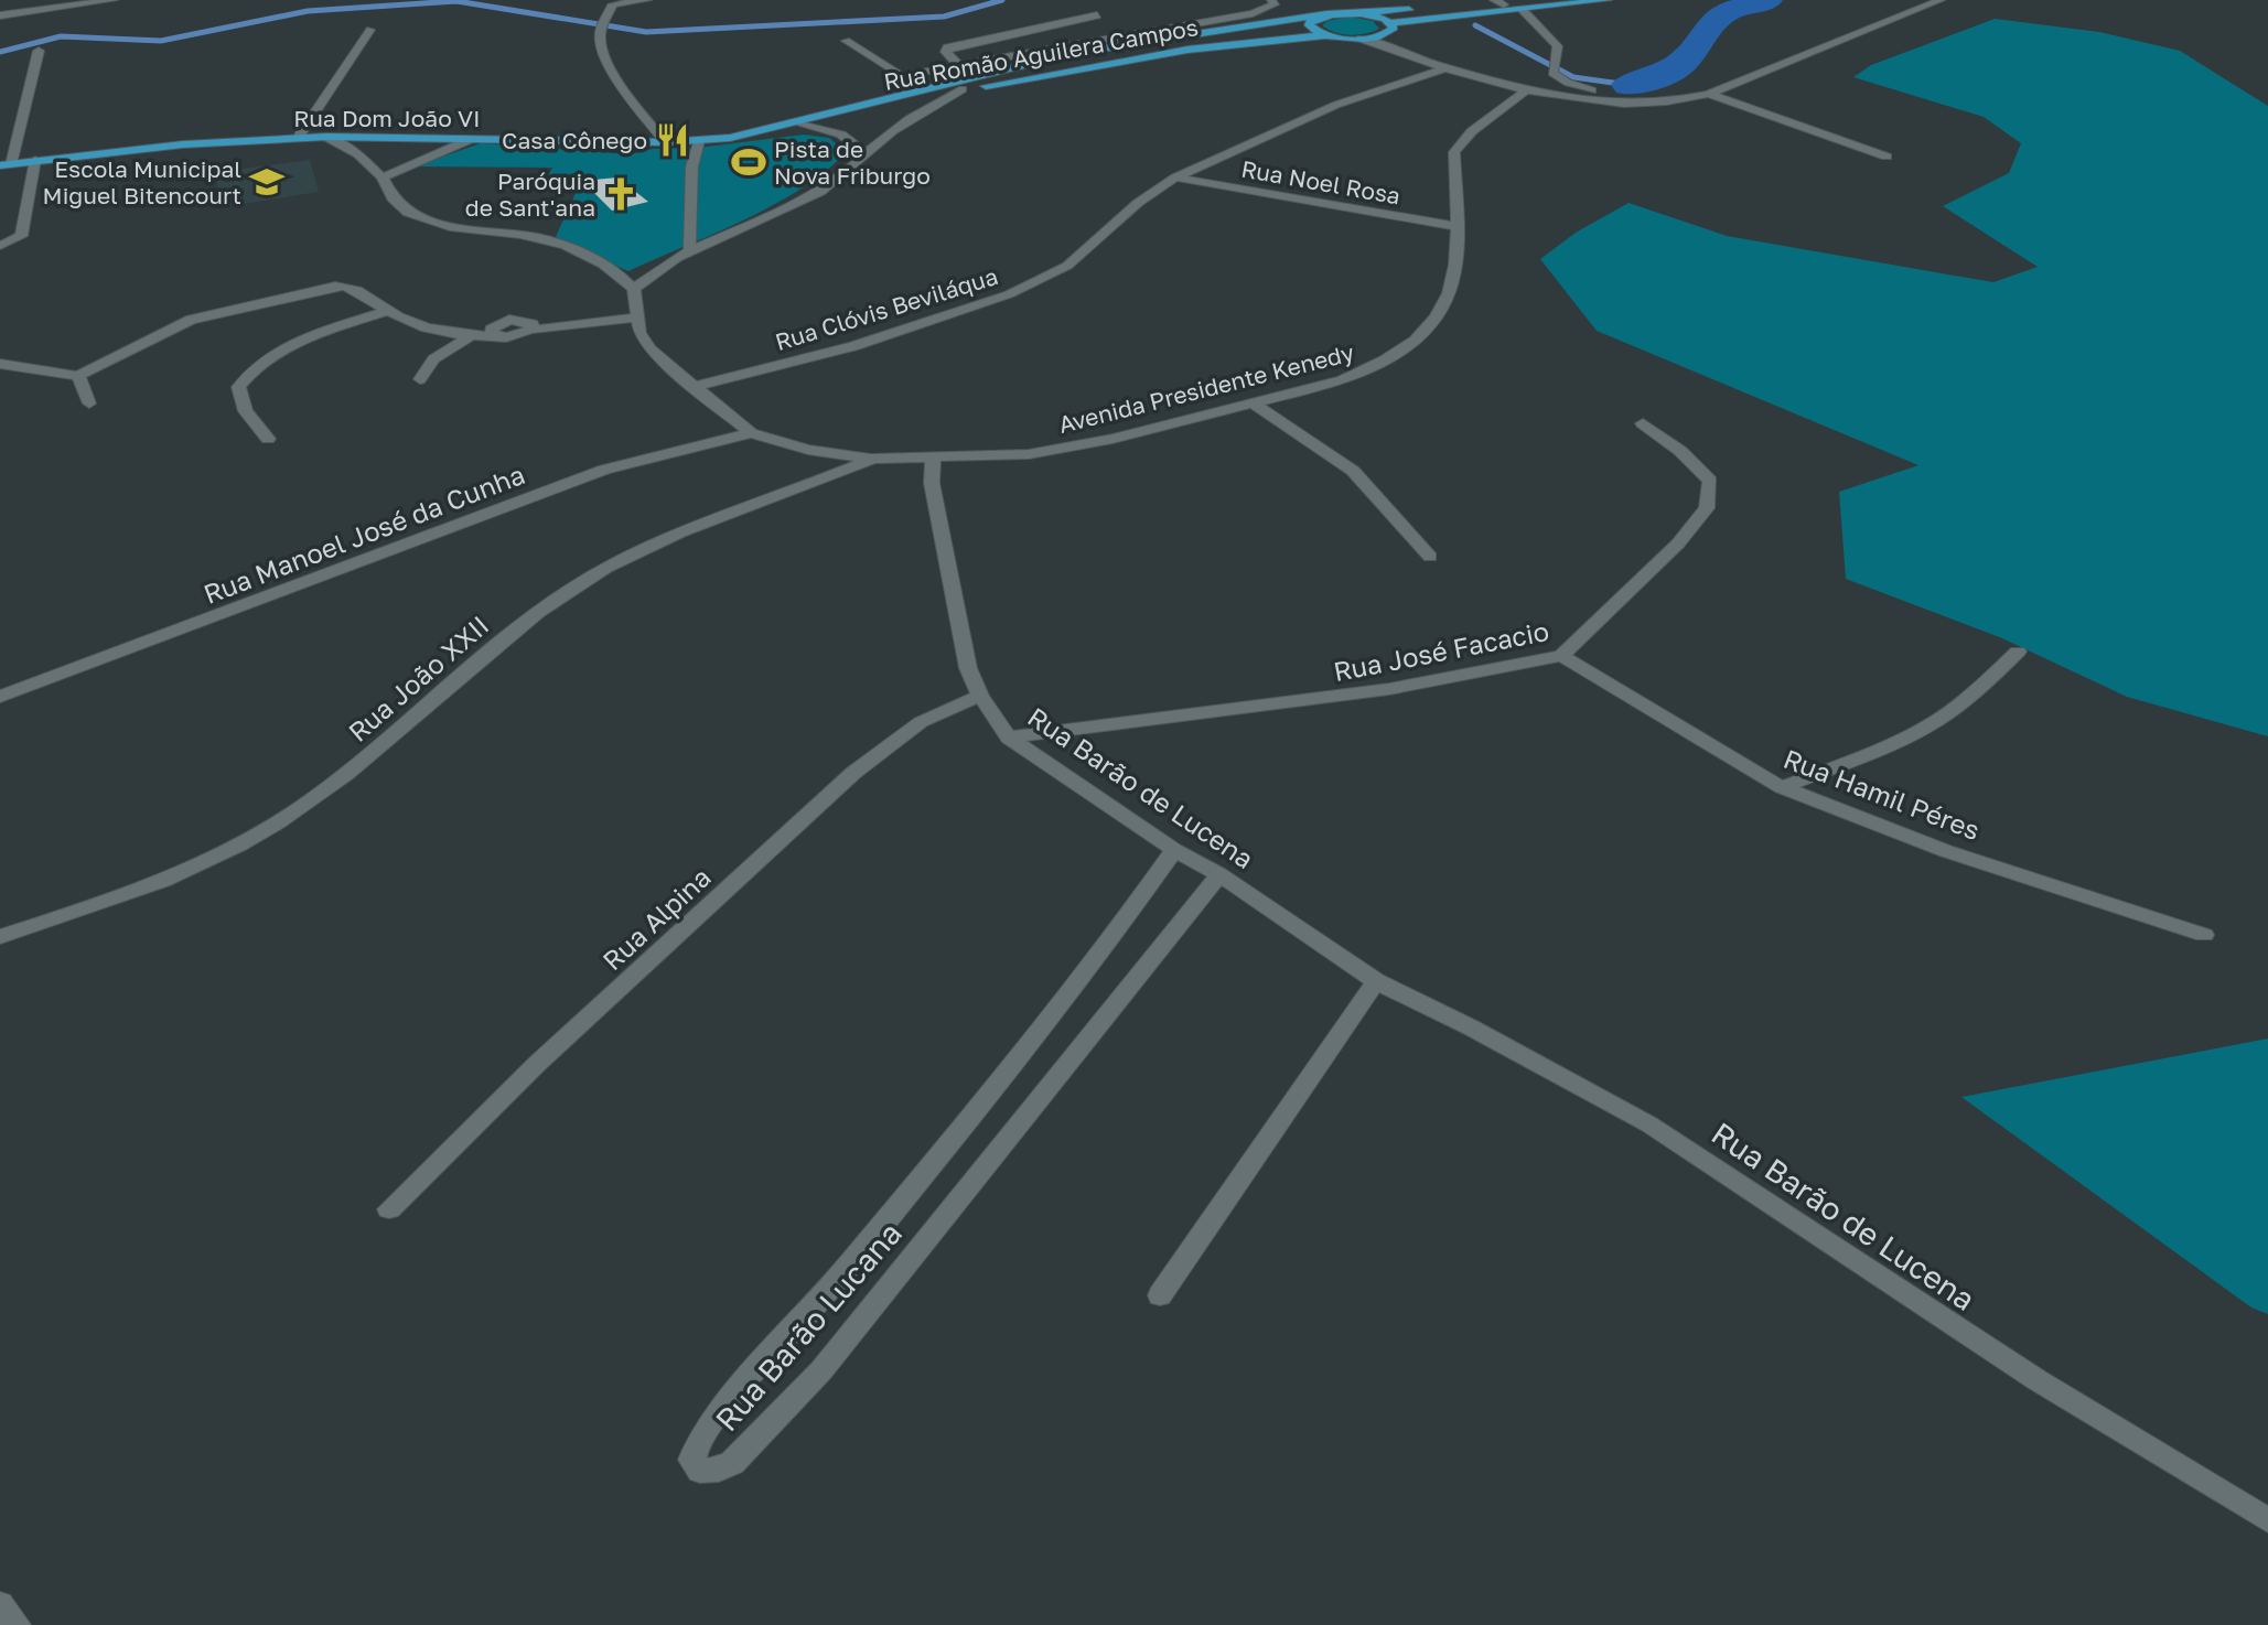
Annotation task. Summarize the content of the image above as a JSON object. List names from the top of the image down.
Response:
{
  "streets": {
    "main road": ["Rua Romão Aguilera Campos", "Rua Dom João VI"],
    "street": [
      "Rua Noel Rosa",
      "Rua Clóvis Beviláqua",
      "Avenida Presidente Kenedy",
      "Rua Manoel José da Cunha",
      "Rua José Facacio",
      "Rua João XXII",
      "Rua Barão de Lucena",
      "Rua Hamil Péres",
      "Rua Alpina",
      "Rua Barão Lucana"
    ]
  },
  "crossings": [
    ["Rua Romão Aguilera Campos", "Rua Dom João VI"],
    ["Rua Noel Rosa", "Rua Clóvis Beviláqua"],
    ["Rua Noel Rosa", "Avenida Presidente Kenedy"],
    ["Avenida Presidente Kenedy", "Rua Barão de Lucena"],
    ["Rua José Facacio", "Rua Barão de Lucena"],
    ["Rua José Facacio", "Rua Hamil Péres"],
    ["Rua Barão de Lucena", "Rua Alpina"],
    ["Rua Barão de Lucena", "Rua Barão Lucana"]
  ],
  "places": {
    "restaurant": ["Casa Cônego"],
    "sports": ["Pista de Nova Friburgo"],
    "school or university": ["Escola Municipal Miguel Bitencourt"],
    "church": ["Paróquia de Sant'ana"]
  }
}
